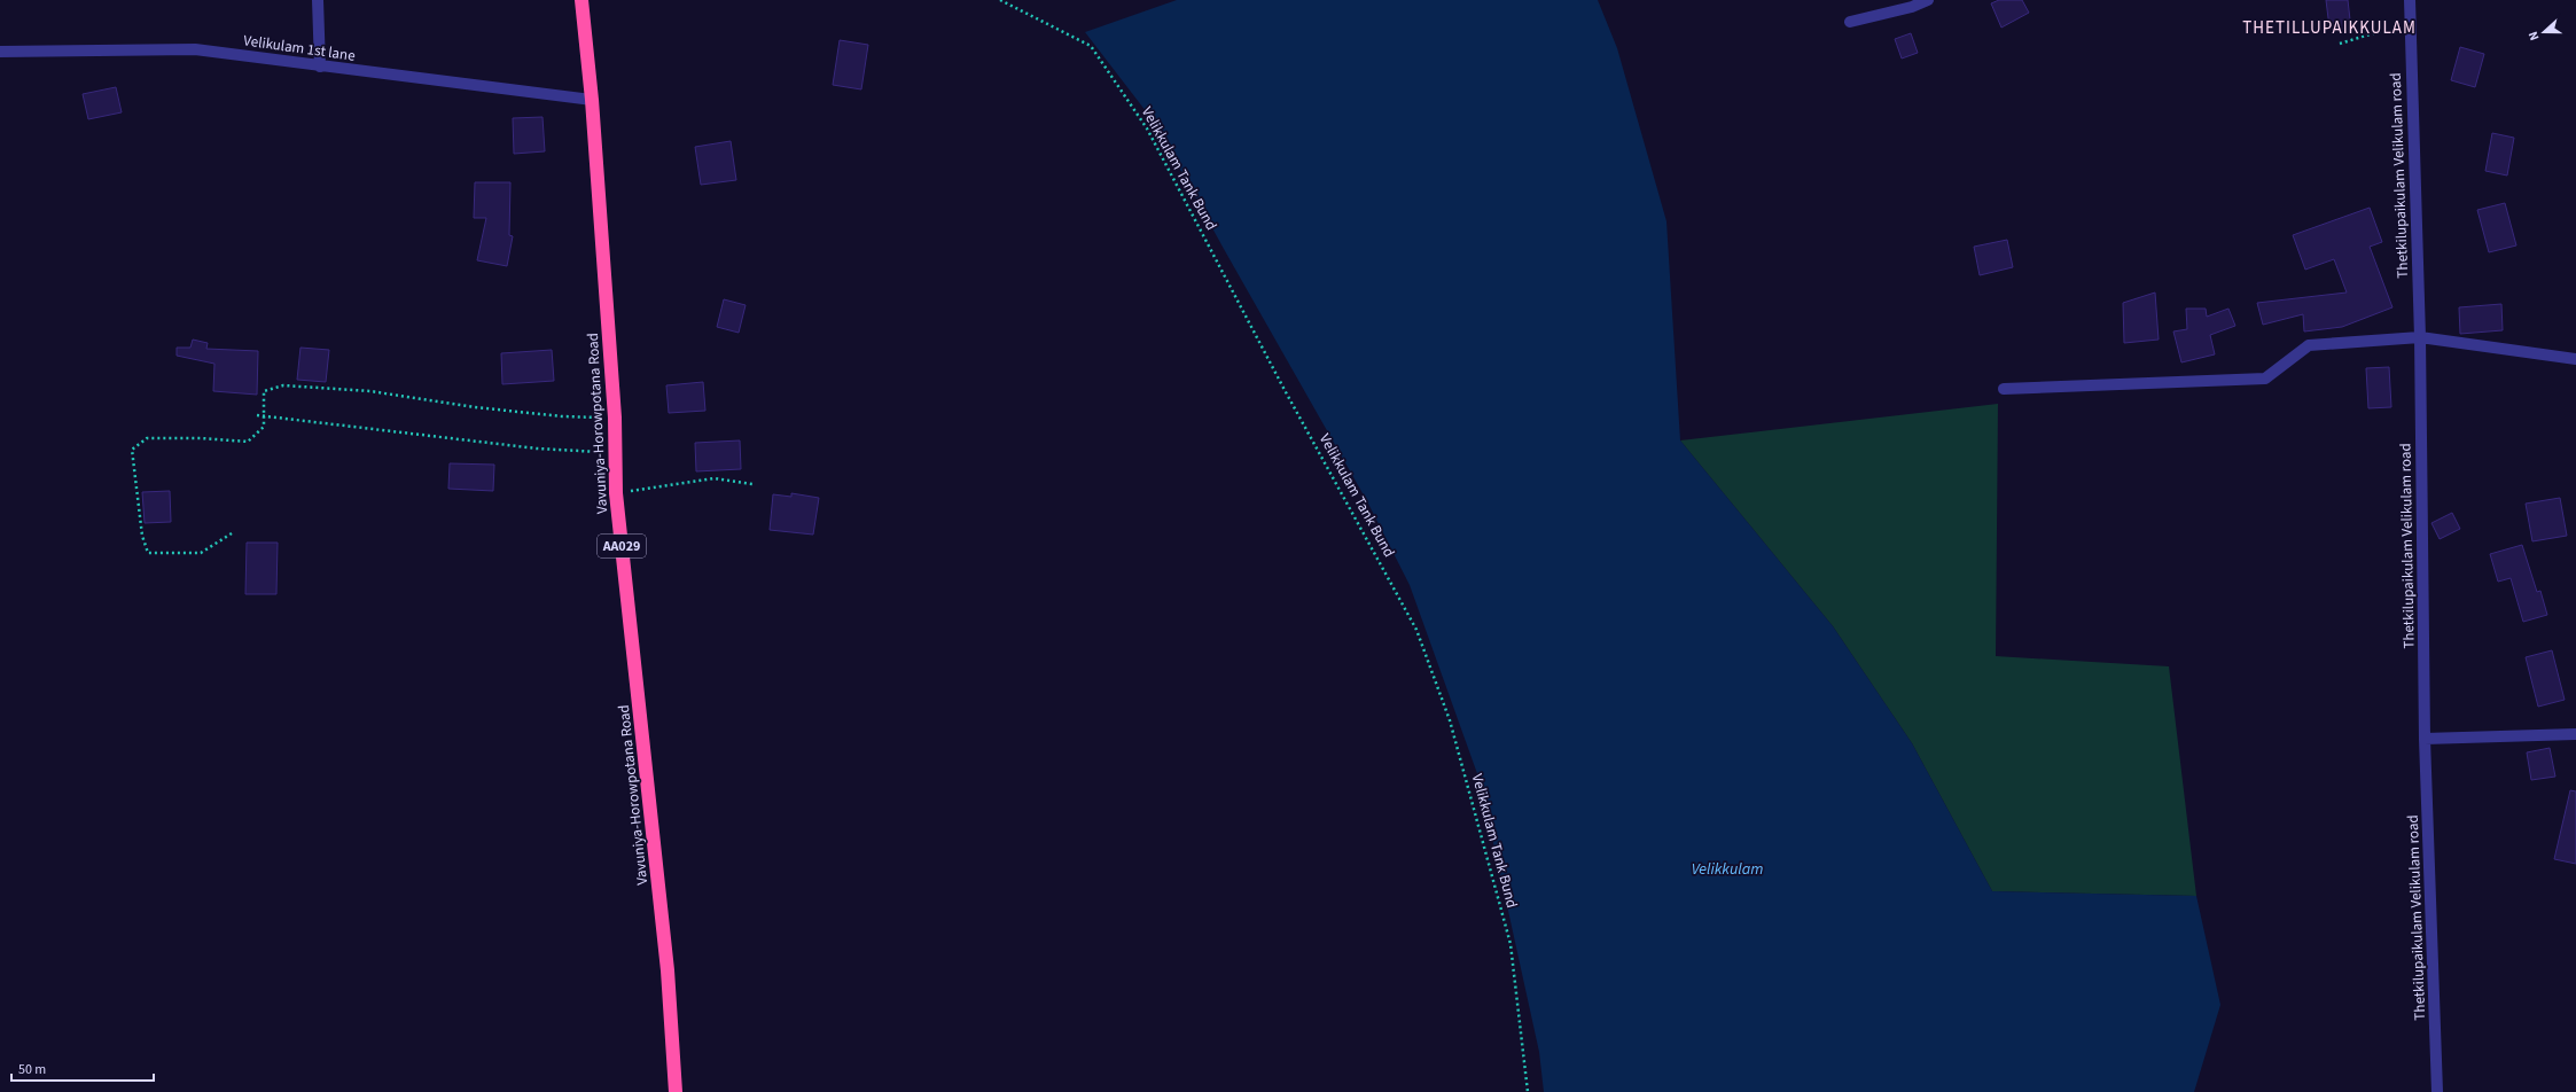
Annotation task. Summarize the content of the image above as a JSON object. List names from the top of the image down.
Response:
{
  "streets": {
    "highway": ["Vavuniya-Horowpotana Road", "AA029"],
    "street": ["Velikulam 1st lane", "Thetkilupaikulam Velikulam road"],
    "path": ["Velikkulam Tank Bund"]
  },
  "crossings": [
    ["Velikulam 1st lane", "Vavuniya-Horowpotana Road"]
  ],
  "districts": ["THETILLUPAIKKULAM"],
  "water": ["Velikkulam"],
  "scale_bar": "50 m",
  "north": "left"
}
